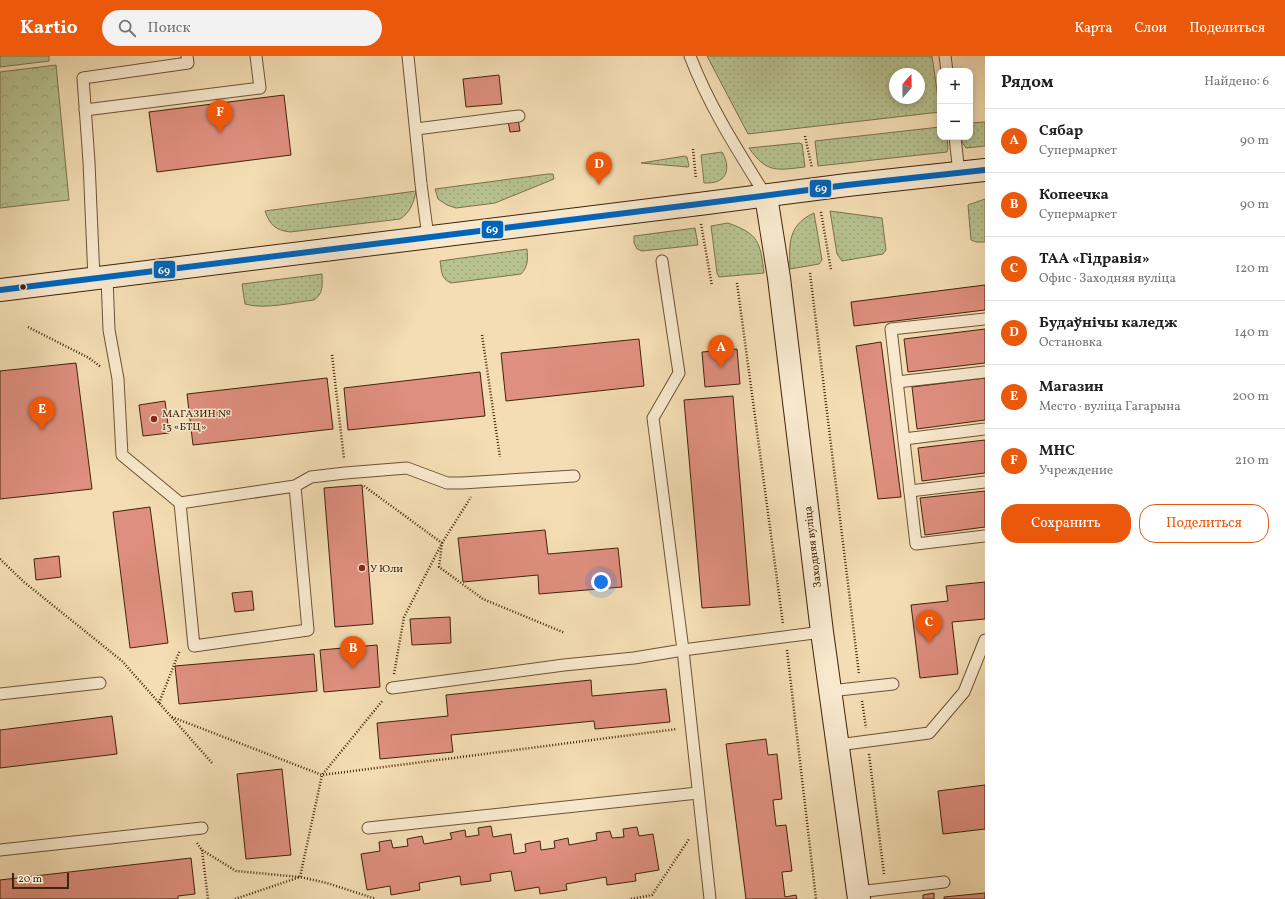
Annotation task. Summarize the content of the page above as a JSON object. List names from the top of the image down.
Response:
{
  "streets": {
    "main road": ["Заходняя вуліца"]
  },
  "places": ["МАГАЗИН № 13 «БТЦ»", "У Юли"],
  "lines": ["transit line 69"],
  "scale_bar": "20 m",
  "north": "top",
  "page": {
    "header": "Kartio",
    "search": "Поиск",
    "nav": ["Карта", "Слои", "Поделиться"],
    "heading": ["Рядом", "Найдено: 6"],
    "map_buttons": ["+", "−"],
    "pins": [
      "F",
      "D",
      "A",
      "E",
      "C",
      "B"
    ],
    "list": [
      {
        "mark": "A",
        "name": "Сябар",
        "note": "Супермаркет",
        "value": "90 m"
      },
      {
        "mark": "B",
        "name": "Копеечка",
        "note": "Супермаркет",
        "value": "90 m"
      },
      {
        "mark": "C",
        "name": "ТАА «Гідравія»",
        "note": "Офис · Заходняя вуліца",
        "value": "120 m"
      },
      {
        "mark": "D",
        "name": "Будаўнічы каледж",
        "note": "Остановка",
        "value": "140 m"
      },
      {
        "mark": "E",
        "name": "Магазин",
        "note": "Место · вуліца Гагарына",
        "value": "200 m"
      },
      {
        "mark": "F",
        "name": "МНС",
        "note": "Учреждение",
        "value": "210 m"
      }
    ],
    "buttons": ["Сохранить", "Поделиться"],
    "scale": "20 m"
  }
}
